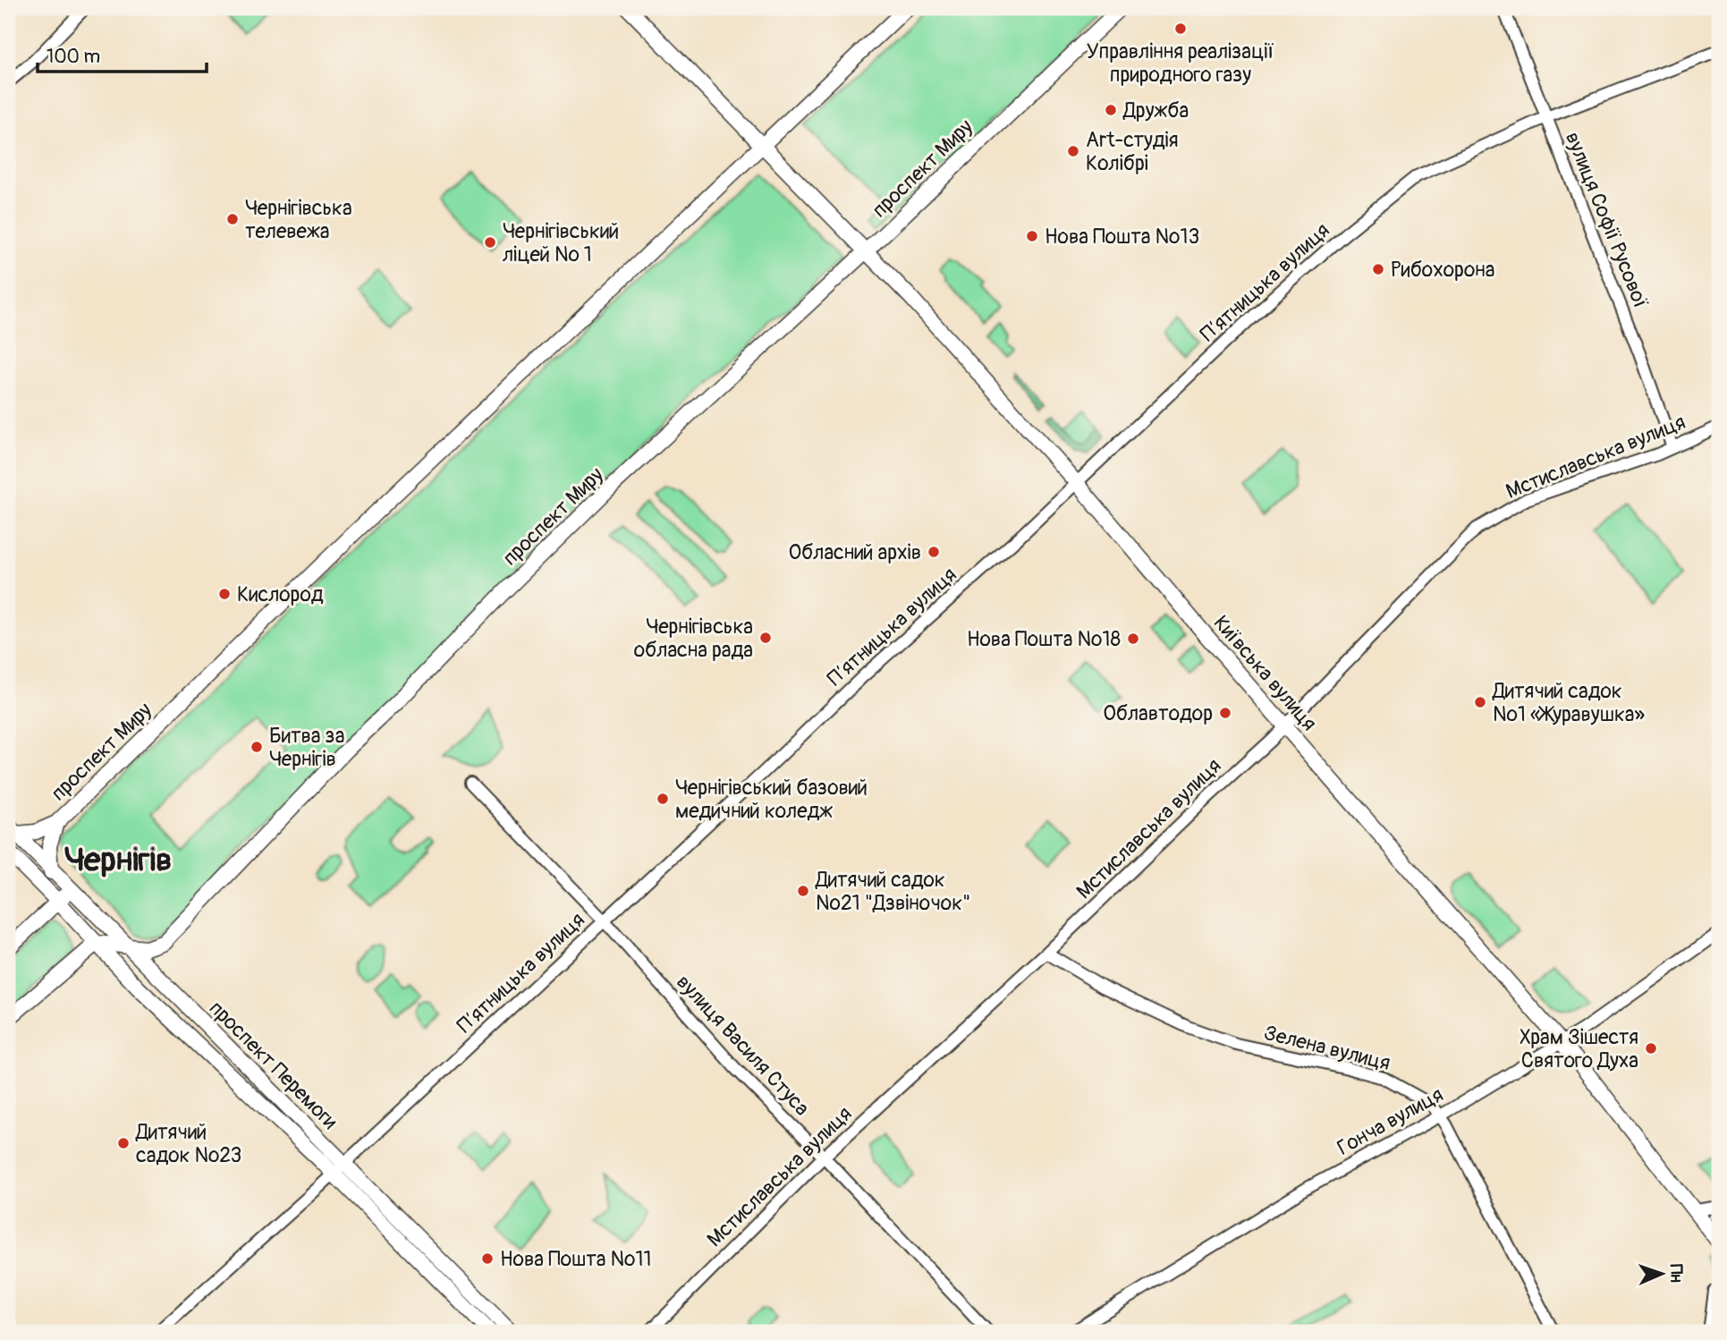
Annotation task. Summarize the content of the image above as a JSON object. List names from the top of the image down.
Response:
{
  "streets": {
    "main road": ["проспект Миру", "Київська вулиця", "проспект Перемоги"],
    "street": [
      "вулиця Софії Русової",
      "Пʼятницька вулиця",
      "Мстиславська вулиця",
      "вулиця Василя Стуса",
      "Зелена вулиця",
      "Гонча вулиця"
    ]
  },
  "crossings": [
    ["проспект Миру", "Київська вулиця"],
    ["проспект Миру", "проспект Перемоги"],
    ["вулиця Софії Русової", "Пʼятницька вулиця"],
    ["вулиця Софії Русової", "Мстиславська вулиця"],
    ["Пʼятницька вулиця", "Київська вулиця"],
    ["Пʼятницька вулиця", "вулиця Василя Стуса"],
    ["Пʼятницька вулиця", "проспект Перемоги"],
    ["Мстиславська вулиця", "Київська вулиця"],
    ["Мстиславська вулиця", "вулиця Василя Стуса"],
    ["Мстиславська вулиця", "Зелена вулиця"],
    ["Київська вулиця", "Гонча вулиця"],
    ["Зелена вулиця", "Гонча вулиця"]
  ],
  "districts": ["Чернігів"],
  "places": [
    "Управління реалізації природного газу",
    "Дружба",
    "Art-студія Колібрі",
    "Чернігівська телевежа",
    "Нова Пошта №13",
    "Чернігівський ліцей № 1",
    "Рибохорона",
    "Обласний архів",
    "Кислород",
    "Чернігівська обласна рада",
    "Нова Пошта №18",
    "Дитячий садок №1 «Журавушка»",
    "Облавтодор",
    "Битва за Чернігів",
    "Чернігівський базовий медичний коледж",
    "Дитячий садок №21 \"Дзвіночок\"",
    "Храм Зішестя Святого Духа",
    "Дитячий садок №23",
    "Нова Пошта №11"
  ],
  "scale_bar": "100 m",
  "north": "right"
}
